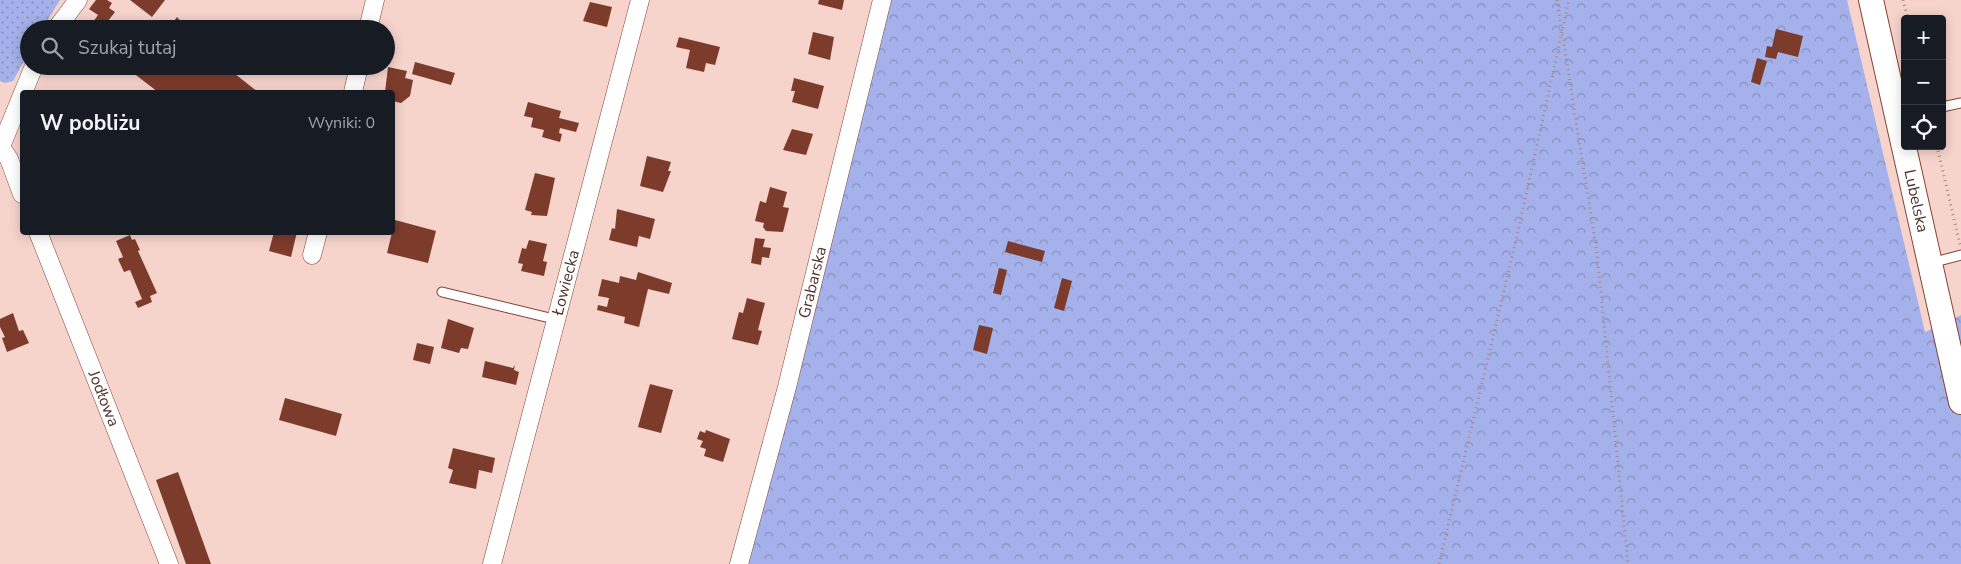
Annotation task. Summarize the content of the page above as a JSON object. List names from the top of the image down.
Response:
{
  "streets": {
    "main road": ["Lubelska"],
    "street": ["Łowiecka", "Grabarska", "Jodłowa"]
  },
  "page": {
    "map_buttons": ["+", "−"],
    "search": "Szukaj tutaj",
    "heading": ["W pobliżu", "Wyniki: 0"]
  }
}
